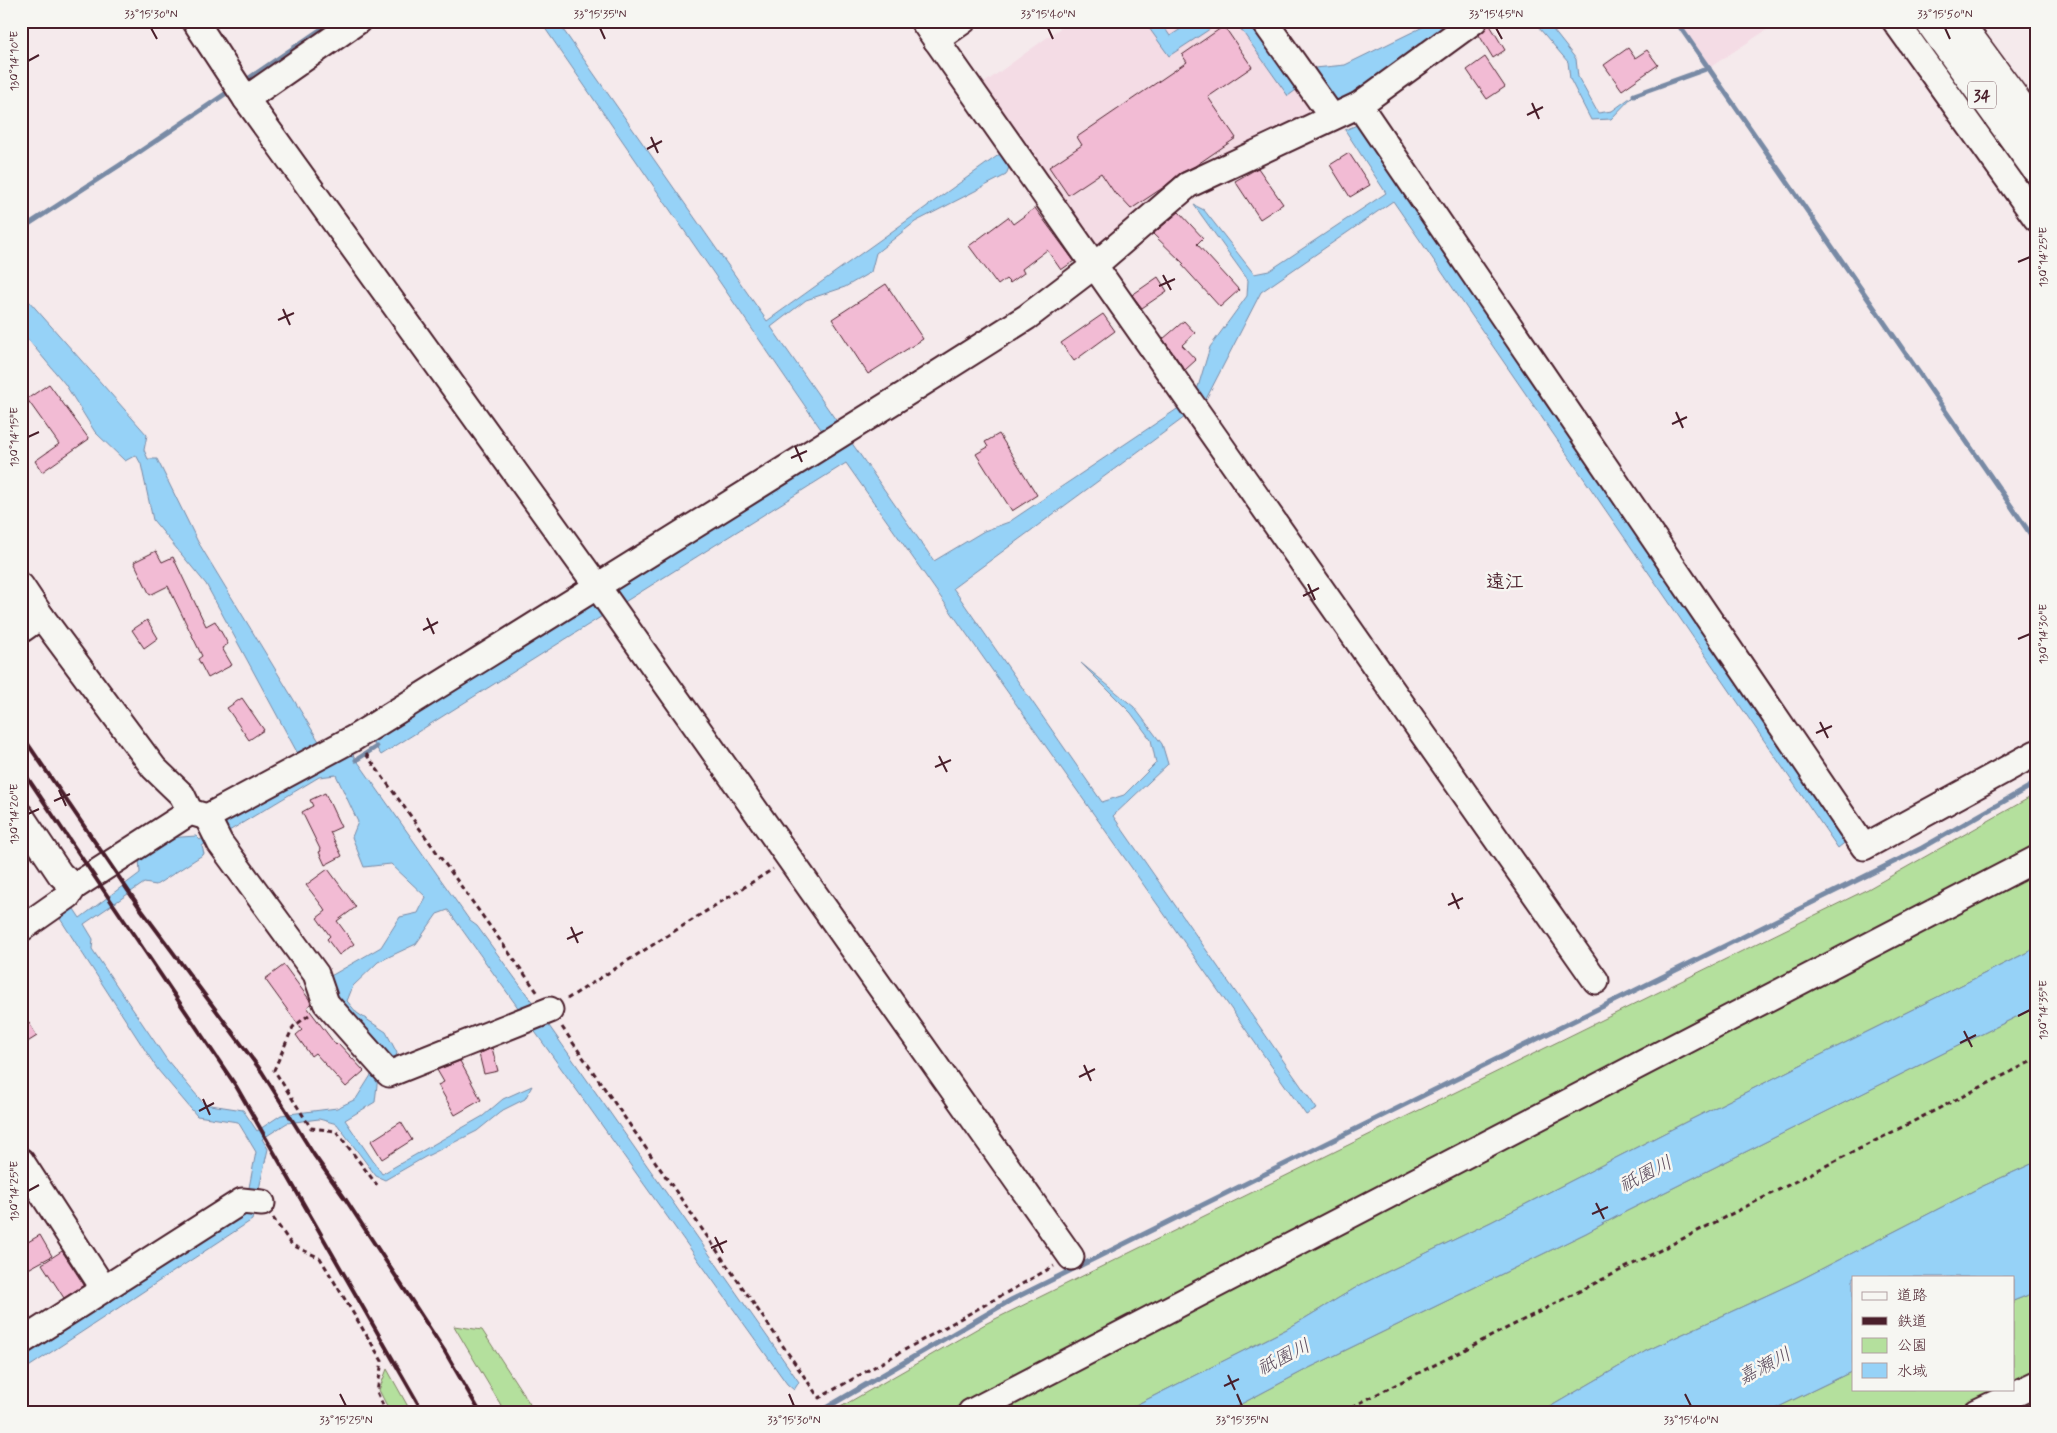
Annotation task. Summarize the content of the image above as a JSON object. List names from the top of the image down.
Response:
{
  "streets": {
    "highway": ["34"]
  },
  "districts": ["遠江"],
  "water": ["祇園川", "嘉瀬川"],
  "legend": [
    "道路",
    "鉄道",
    "公園",
    "水域"
  ],
  "coordinates": [
    "33°15'30\"N",
    "33°15'35\"N",
    "33°15'40\"N",
    "33°15'45\"N",
    "33°15'50\"N",
    "130°14'10\"E",
    "130°14'25\"E",
    "130°14'15\"E",
    "130°14'30\"E",
    "130°14'20\"E",
    "130°14'35\"E",
    "33°15'25\"N"
  ]
}
